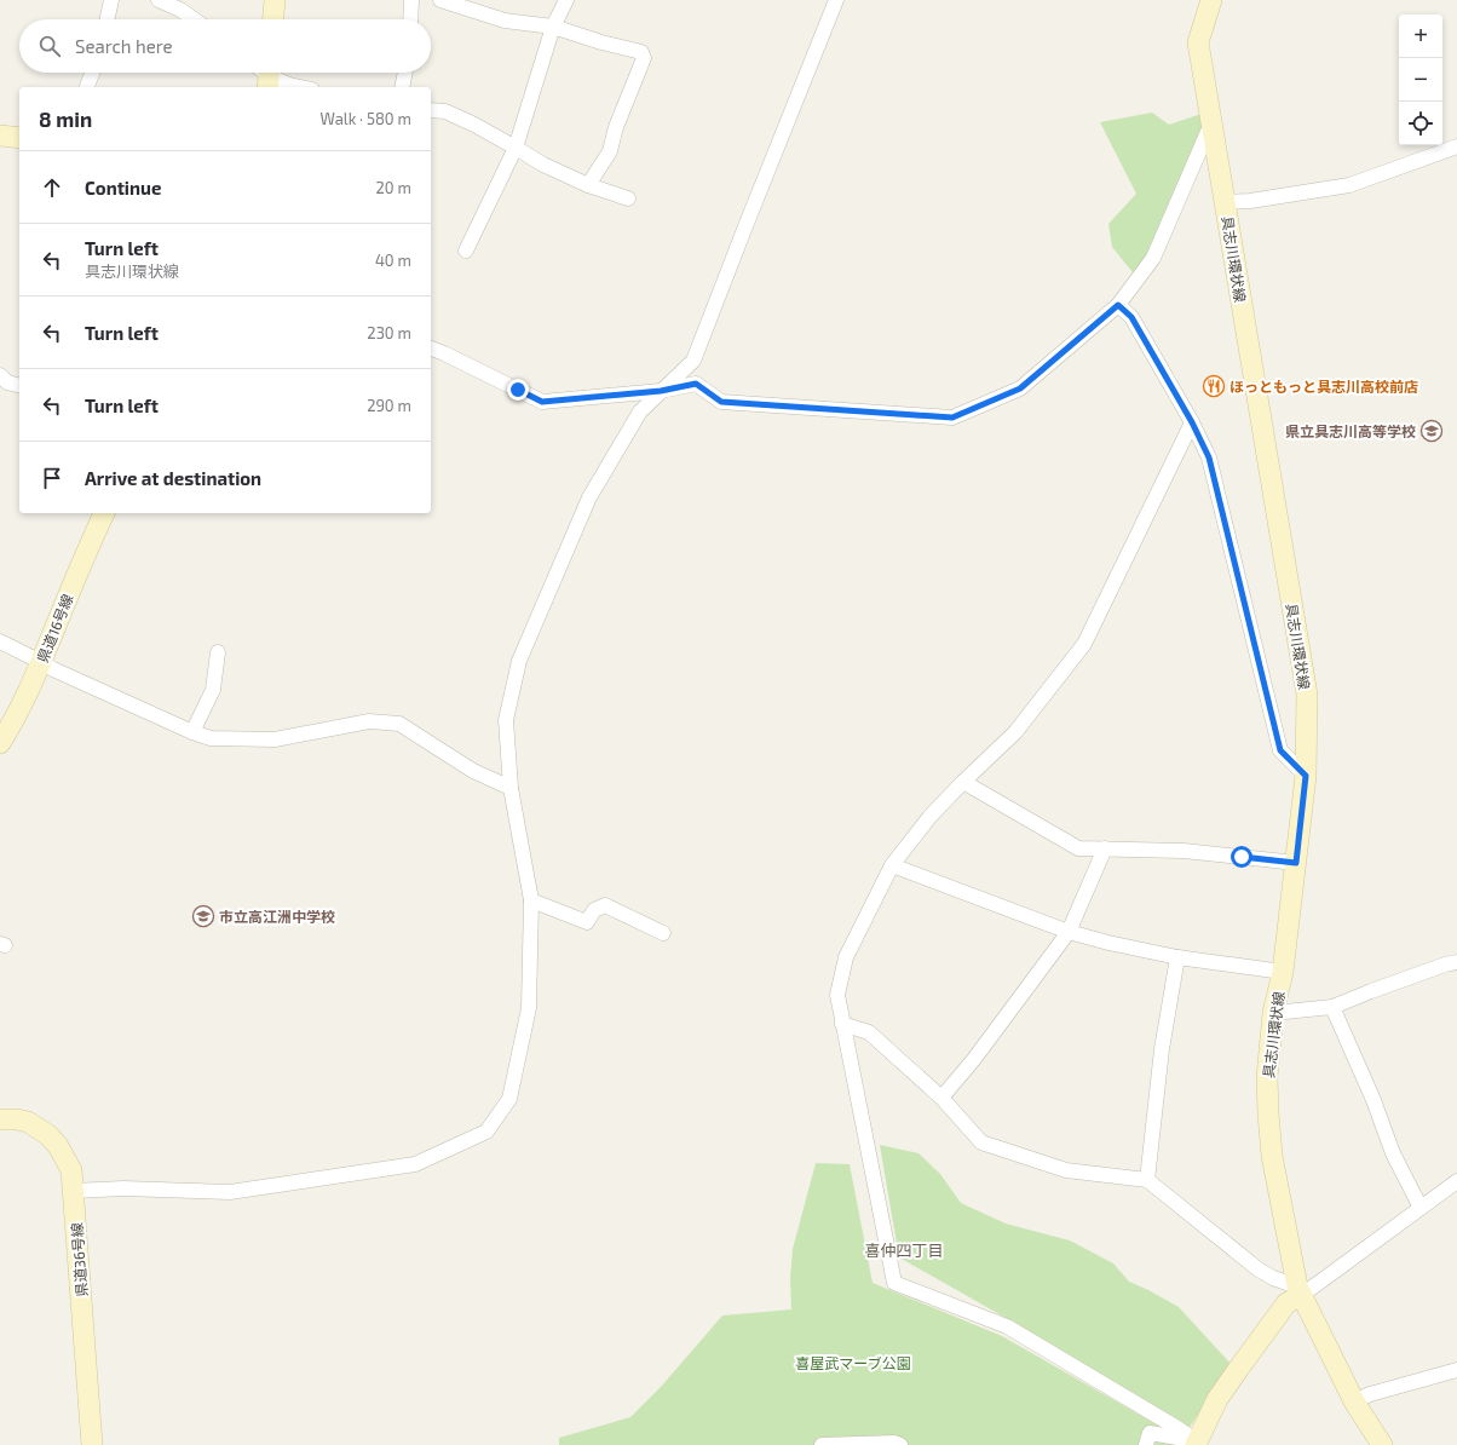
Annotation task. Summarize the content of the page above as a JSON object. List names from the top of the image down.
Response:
{
  "streets": {
    "main road": ["具志川環状線", "県道16号線", "県道36号線"]
  },
  "districts": ["喜仲四丁目"],
  "parks": ["喜屋武マーブ公園"],
  "places": {
    "restaurant": ["ほっともっと具志川高校前店"],
    "school or university": ["県立具志川高等学校", "市立高江洲中学校"]
  },
  "page": {
    "map_buttons": ["+", "−"],
    "search": "Search here",
    "heading": ["8 min", "Walk · 580 m"],
    "list": [
      ["Continue", "20 m"],
      ["Turn left", "具志川環状線", "40 m"],
      ["Turn left", "230 m"],
      ["Turn left", "290 m"],
      "Arrive at destination"
    ]
  }
}
